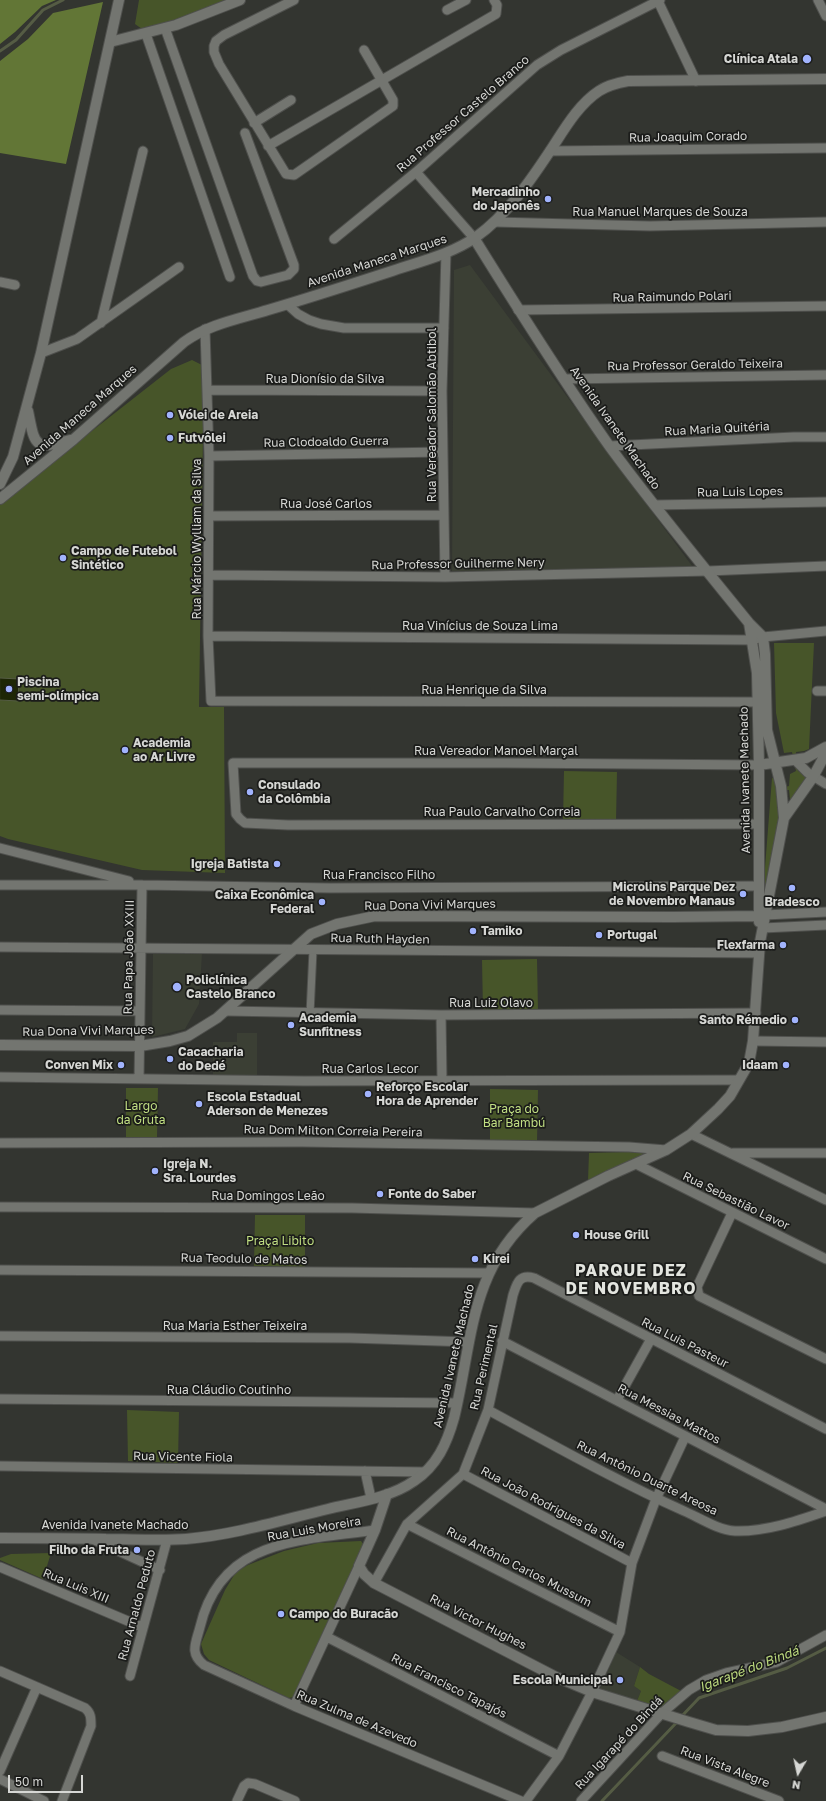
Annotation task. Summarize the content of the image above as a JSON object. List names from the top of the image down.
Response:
{
  "streets": {
    "street": [
      "Rua Professor Castelo Branco",
      "Rua Joaquim Corado",
      "Rua Manuel Marques de Souza",
      "Avenida Maneca Marques",
      "Rua Raimundo Polari",
      "Rua Professor Geraldo Teixeira",
      "Rua Dionísio da Silva",
      "Rua Vereador Salomão Abtibol",
      "Avenida Ivanete Machado",
      "Rua Maria Quitéria",
      "Rua Clodoaldo Guerra",
      "Rua Luis Lopes",
      "Rua José Carlos",
      "Rua Márcio Wylliam da Silva",
      "Rua Professor Guilherme Nery",
      "Rua Vinícius de Souza Lima",
      "Rua Henrique da Silva",
      "Rua Vereador Manoel Marçal",
      "Rua Paulo Carvalho Correia",
      "Rua Francisco Filho",
      "Rua Dona Vivi Marques",
      "Rua Ruth Hayden",
      "Rua Papa João XXIII",
      "Rua Luiz Olavo",
      "Rua Carlos Lecor",
      "Rua Dom Milton Correia Pereira",
      "Rua Domingos Leão",
      "Rua Sebastião Lavor",
      "Rua Teodulo de Matos",
      "Rua Maria Esther Teixeira",
      "Rua Luis Pasteur",
      "Rua Perimental",
      "Rua Cláudio Coutinho",
      "Rua Messias Mattos",
      "Rua Vicente Fiola",
      "Rua Antônio Duarte Areosa",
      "Rua João Rodrigues da Silva",
      "Rua Luis Moreira",
      "Rua Antônio Carlos Mussum",
      "Rua Luis XIII",
      "Rua Arnaldo Peduto",
      "Rua Victor Hughes",
      "Rua Francisco Tapajós",
      "Rua Zulma de Azevedo",
      "Rua Igarapé do Bindá",
      "Rua Vista Alegre"
    ]
  },
  "crossings": [
    ["Rua Joaquim Corado", "Avenida Maneca Marques"],
    ["Rua Manuel Marques de Souza", "Avenida Maneca Marques"],
    ["Avenida Maneca Marques", "Rua Vereador Salomão Abtibol"],
    ["Avenida Maneca Marques", "Avenida Ivanete Machado"],
    ["Avenida Maneca Marques", "Rua Márcio Wylliam da Silva"],
    ["Rua Raimundo Polari", "Avenida Ivanete Machado"],
    ["Rua Professor Geraldo Teixeira", "Avenida Ivanete Machado"],
    ["Rua Dionísio da Silva", "Rua Vereador Salomão Abtibol"],
    ["Rua Dionísio da Silva", "Rua Márcio Wylliam da Silva"],
    ["Rua Vereador Salomão Abtibol", "Rua Clodoaldo Guerra"],
    ["Rua Vereador Salomão Abtibol", "Rua José Carlos"],
    ["Rua Vereador Salomão Abtibol", "Rua Professor Guilherme Nery"],
    ["Avenida Ivanete Machado", "Rua Maria Quitéria"],
    ["Avenida Ivanete Machado", "Rua Luis Lopes"],
    ["Avenida Ivanete Machado", "Rua Professor Guilherme Nery"],
    ["Avenida Ivanete Machado", "Rua Vinícius de Souza Lima"],
    ["Avenida Ivanete Machado", "Rua Henrique da Silva"],
    ["Avenida Ivanete Machado", "Rua Vereador Manoel Marçal"],
    ["Avenida Ivanete Machado", "Rua Paulo Carvalho Correia"],
    ["Avenida Ivanete Machado", "Rua Francisco Filho"],
    ["Avenida Ivanete Machado", "Rua Dona Vivi Marques"],
    ["Avenida Ivanete Machado", "Rua Ruth Hayden"],
    ["Avenida Ivanete Machado", "Rua Luiz Olavo"],
    ["Avenida Ivanete Machado", "Rua Carlos Lecor"],
    ["Avenida Ivanete Machado", "Rua Dom Milton Correia Pereira"],
    ["Avenida Ivanete Machado", "Rua Domingos Leão"],
    ["Avenida Ivanete Machado", "Rua Sebastião Lavor"],
    ["Avenida Ivanete Machado", "Rua Teodulo de Matos"],
    ["Avenida Ivanete Machado", "Rua Maria Esther Teixeira"],
    ["Avenida Ivanete Machado", "Rua Cláudio Coutinho"],
    ["Avenida Ivanete Machado", "Rua Vicente Fiola"],
    ["Avenida Ivanete Machado", "Rua Arnaldo Peduto"],
    ["Rua Clodoaldo Guerra", "Rua Márcio Wylliam da Silva"],
    ["Rua José Carlos", "Rua Márcio Wylliam da Silva"],
    ["Rua Márcio Wylliam da Silva", "Rua Professor Guilherme Nery"],
    ["Rua Márcio Wylliam da Silva", "Rua Vinícius de Souza Lima"],
    ["Rua Márcio Wylliam da Silva", "Rua Henrique da Silva"],
    ["Rua Vereador Manoel Marçal", "Rua Paulo Carvalho Correia"],
    ["Rua Francisco Filho", "Rua Papa João XXIII"],
    ["Rua Dona Vivi Marques", "Rua Ruth Hayden"],
    ["Rua Dona Vivi Marques", "Rua Papa João XXIII"],
    ["Rua Dona Vivi Marques", "Rua Luiz Olavo"],
    ["Rua Ruth Hayden", "Rua Papa João XXIII"],
    ["Rua Papa João XXIII", "Rua Carlos Lecor"],
    ["Rua Luis Pasteur", "Rua Perimental"],
    ["Rua Perimental", "Rua Messias Mattos"],
    ["Rua Perimental", "Rua Antônio Duarte Areosa"],
    ["Rua Perimental", "Rua João Rodrigues da Silva"],
    ["Rua Messias Mattos", "Rua Antônio Duarte Areosa"],
    ["Rua Luis Moreira", "Rua Zulma de Azevedo"],
    ["Rua Luis XIII", "Rua Arnaldo Peduto"],
    ["Rua Victor Hughes", "Rua Igarapé do Bindá"]
  ],
  "districts": ["PARQUE DEZ DE NOVEMBRO"],
  "water": ["Igarapé do Bindá"],
  "parks": ["Largo da Gruta", "Praça do Bar Bambú", "Praça Libito"],
  "places": [
    "Clínica Atala",
    "Mercadinho do Japonês",
    "Vólei de Areia",
    "Futvôlei",
    "Campo de Futebol Sintético",
    "Piscina semi-olímpica",
    "Academia ao Ar Livre",
    "Consulado da Colômbia",
    "Igreja Batista",
    "Bradesco",
    "Microlins Parque Dez de Novembro Manaus",
    "Caixa Econômica Federal",
    "Tamiko",
    "Portugal",
    "Flexfarma",
    "Policlínica Castelo Branco",
    "Santo Rémedio",
    "Academia Sunfitness",
    "Cacacharia do Dedé",
    "Conven Mix",
    "Idaam",
    "Reforço Escolar Hora de Aprender",
    "Escola Estadual Aderson de Menezes",
    "Igreja N. Sra. Lourdes",
    "Fonte do Saber",
    "House Grill",
    "Kirei",
    "Filho da Fruta",
    "Campo do Buracão",
    "Escola Municipal"
  ],
  "scale_bar": "50 m",
  "north": "bottom"
}
